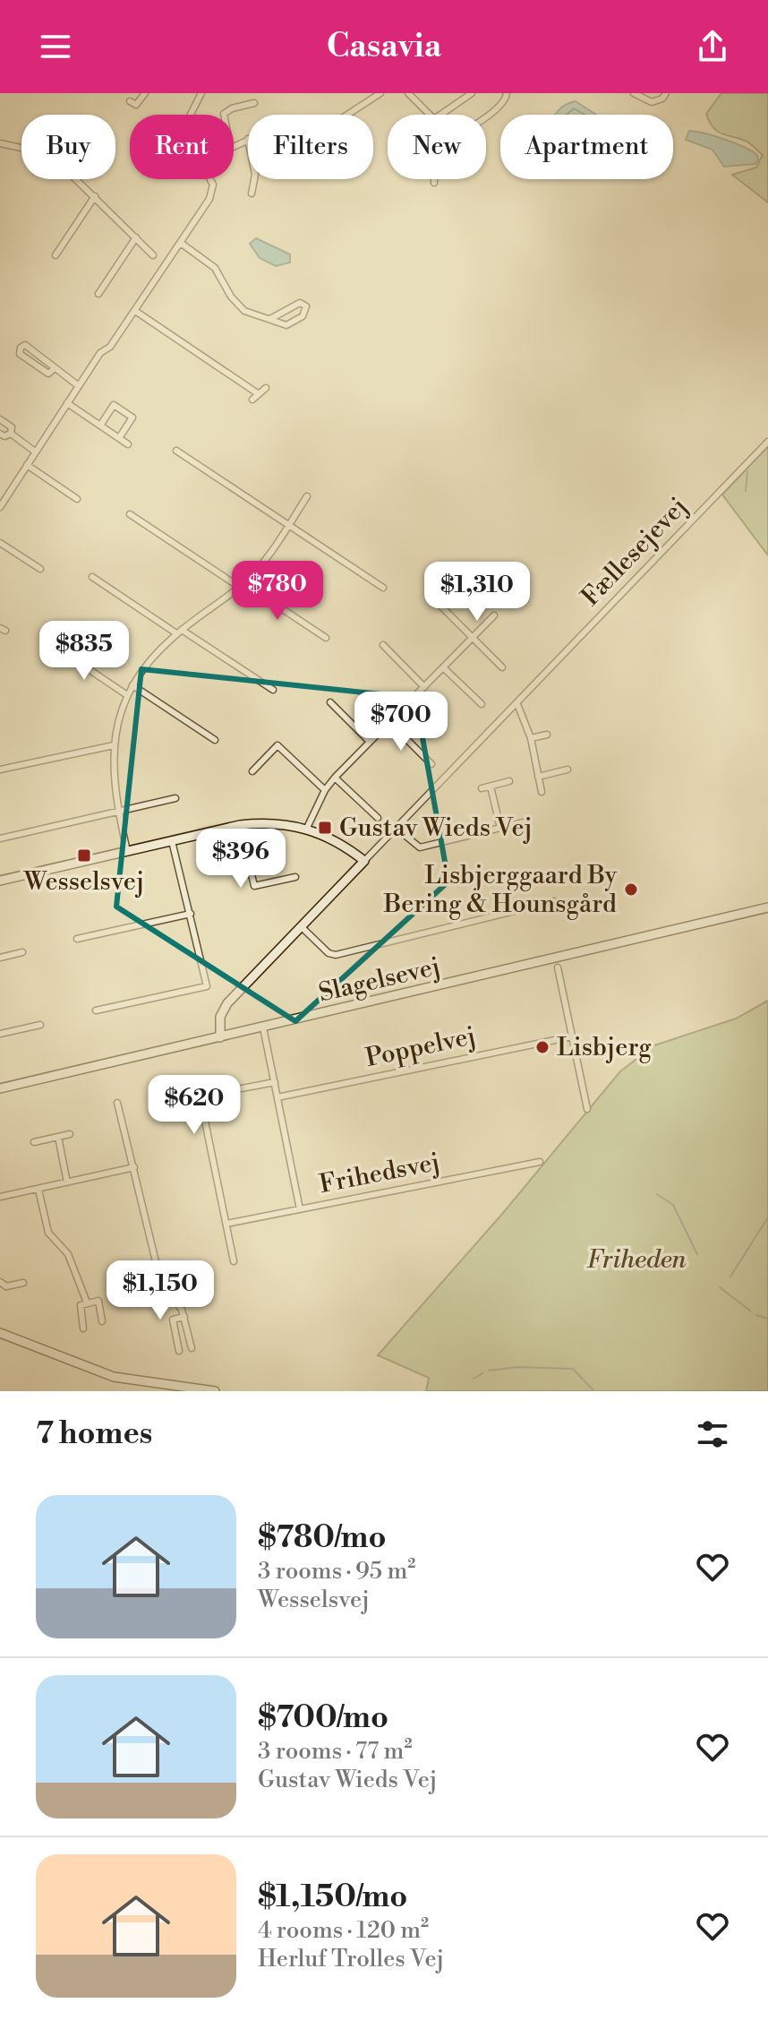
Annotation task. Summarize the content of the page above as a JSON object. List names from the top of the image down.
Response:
{
  "streets": {
    "street": [
      "Fællesejevej",
      "Slagelsevej",
      "Poppelvej",
      "Frihedsvej"
    ]
  },
  "crossings": [
    ["Fællesejevej", "Slagelsevej"]
  ],
  "parks": ["Friheden"],
  "places": {
    "transit": ["Gustav Wieds Vej", "Wesselsvej"],
    "other": ["Lisbjerggaard By Bering & Hounsgård", "Lisbjerg"]
  },
  "page": {
    "header": "Casavia",
    "chip": [
      "Buy",
      "Rent",
      "Filters",
      "New",
      "Apartment"
    ],
    "price": [
      "$780",
      "$1,310",
      "$835",
      "$700",
      "$396",
      "$620",
      "$1,150"
    ],
    "heading": "7 homes",
    "list": [
      {
        "name": "$780/mo",
        "note": "3 rooms · 95 m² · Wesselsvej"
      },
      {
        "name": "$700/mo",
        "note": "3 rooms · 77 m² · Gustav Wieds Vej"
      },
      {
        "name": "$1,150/mo",
        "note": "4 rooms · 120 m² · Herluf Trolles Vej"
      }
    ]
  }
}
